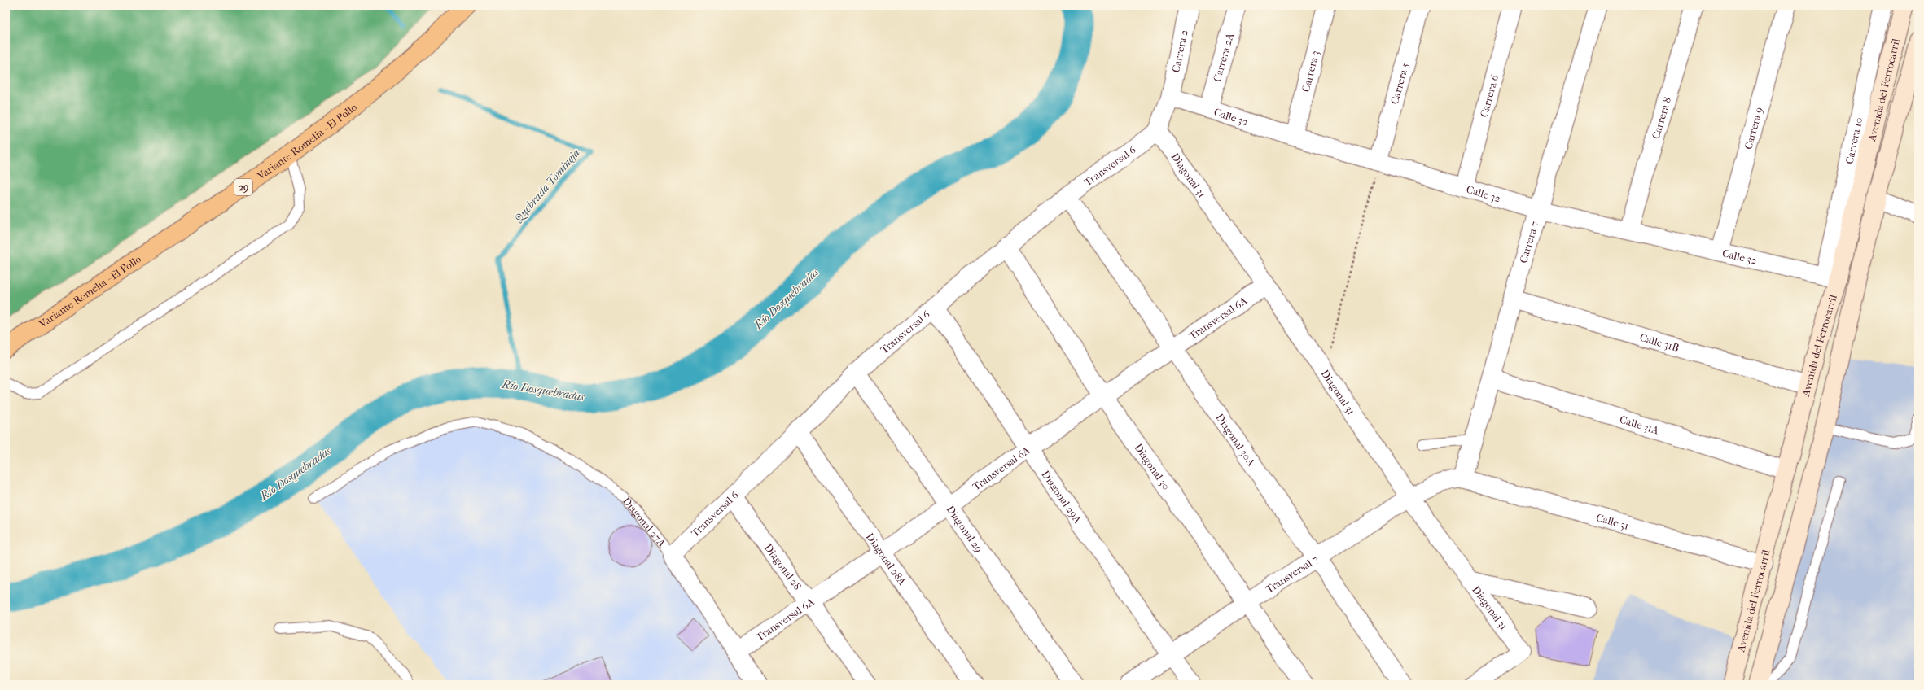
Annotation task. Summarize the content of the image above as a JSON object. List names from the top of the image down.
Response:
{
  "streets": {
    "highway": ["Variante Romelia - El Pollo", "29"],
    "main road": ["Avenida del Ferrocarril"],
    "street": [
      "Carrera 2",
      "Carrera 2A",
      "Carrera 3",
      "Carrera 5",
      "Carrera 6",
      "Calle 32",
      "Carrera 8",
      "Carrera 9",
      "Carrera 10",
      "Transversal 6",
      "Diagonal 31",
      "Carrera 7",
      "Transversal 6A",
      "Calle 31B",
      "Calle 31A",
      "Diagonal 30A",
      "Diagonal 30",
      "Diagonal 29A",
      "Diagonal 27A",
      "Calle 31",
      "Diagonal 29",
      "Diagonal 28A",
      "Diagonal 28",
      "Transversal 7"
    ]
  },
  "crossings": [
    ["Carrera 2", "Calle 32"],
    ["Carrera 2A", "Calle 32"],
    ["Carrera 3", "Calle 32"],
    ["Carrera 5", "Calle 32"],
    ["Avenida del Ferrocarril", "Calle 32"],
    ["Avenida del Ferrocarril", "Carrera 10"],
    ["Avenida del Ferrocarril", "Calle 31B"],
    ["Avenida del Ferrocarril", "Calle 31A"],
    ["Avenida del Ferrocarril", "Calle 31"],
    ["Carrera 6", "Calle 32"],
    ["Calle 32", "Carrera 8"],
    ["Calle 32", "Carrera 9"],
    ["Calle 32", "Carrera 10"],
    ["Calle 32", "Carrera 7"],
    ["Transversal 6", "Diagonal 31"],
    ["Transversal 6", "Diagonal 30A"],
    ["Transversal 6", "Diagonal 30"],
    ["Transversal 6", "Diagonal 29A"],
    ["Transversal 6", "Diagonal 27A"],
    ["Transversal 6", "Diagonal 29"],
    ["Transversal 6", "Diagonal 28A"],
    ["Transversal 6", "Diagonal 28"],
    ["Diagonal 31", "Transversal 6A"],
    ["Diagonal 31", "Transversal 7"],
    ["Carrera 7", "Calle 31B"],
    ["Carrera 7", "Calle 31A"],
    ["Carrera 7", "Calle 31"],
    ["Carrera 7", "Transversal 7"],
    ["Transversal 6A", "Diagonal 30A"],
    ["Transversal 6A", "Diagonal 30"],
    ["Transversal 6A", "Diagonal 29A"],
    ["Transversal 6A", "Diagonal 27A"],
    ["Transversal 6A", "Diagonal 29"],
    ["Transversal 6A", "Diagonal 28A"],
    ["Transversal 6A", "Diagonal 28"],
    ["Diagonal 30A", "Transversal 7"],
    ["Diagonal 30", "Transversal 7"],
    ["Diagonal 29A", "Transversal 7"],
    ["Calle 31", "Transversal 7"]
  ],
  "water": ["Quebrada Tomineja", "Río Dosquebradas"]
}
